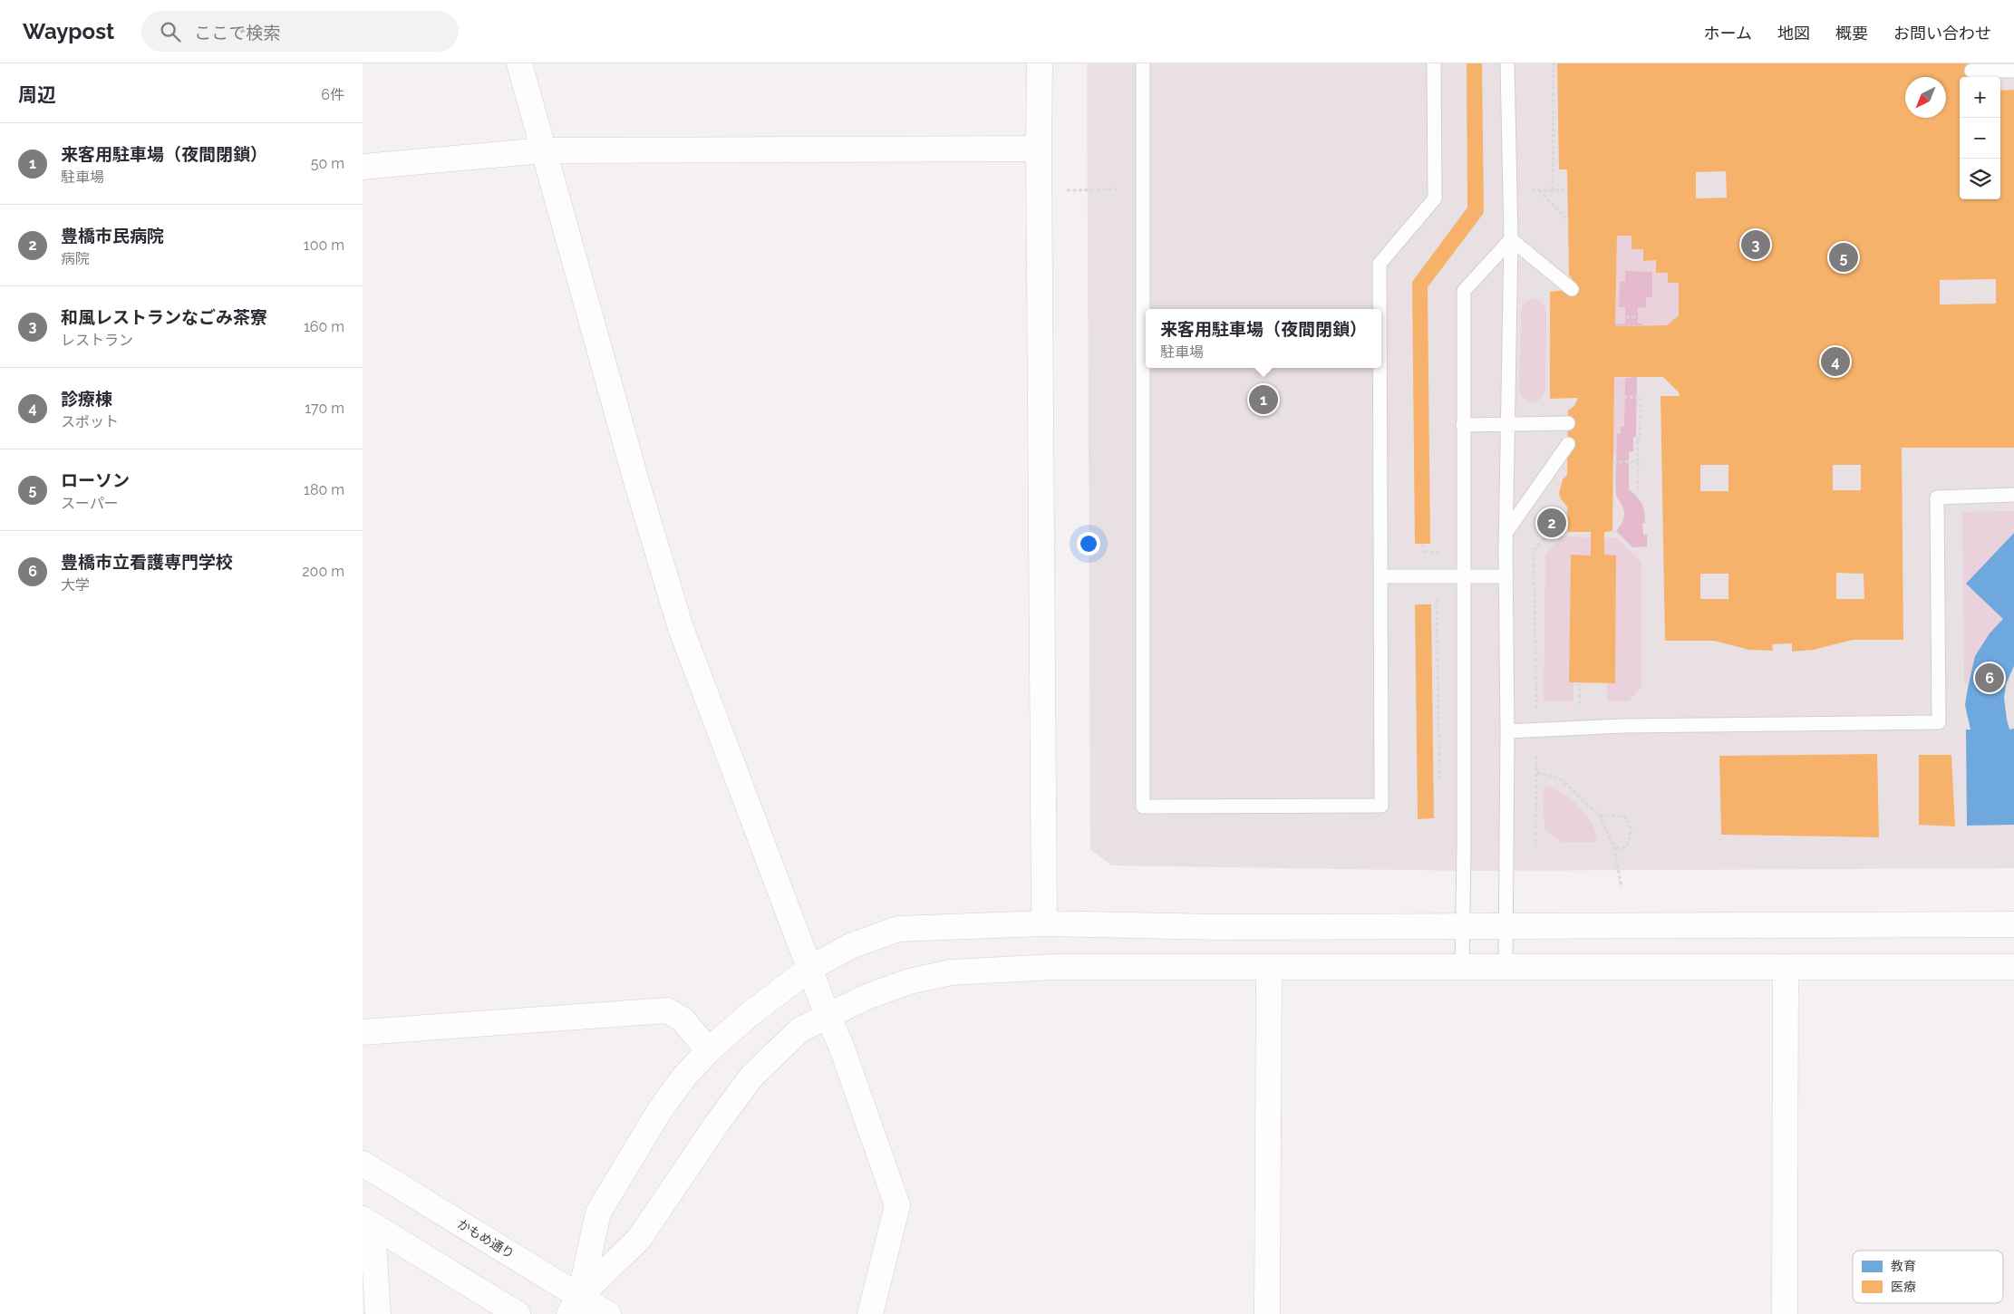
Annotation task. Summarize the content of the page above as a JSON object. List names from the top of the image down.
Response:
{
  "streets": {
    "street": ["かもめ通り"]
  },
  "legend": ["教育", "医療"],
  "north": "bottom left",
  "page": {
    "header": "Waypost",
    "search": "ここで検索",
    "nav": [
      "ホーム",
      "地図",
      "概要",
      "お問い合わせ"
    ],
    "heading": ["周辺", "6件"],
    "map_buttons": ["+", "−"],
    "list": [
      {
        "mark": "1",
        "name": "来客用駐車場（夜間閉鎖）",
        "note": "駐車場",
        "value": "50 m"
      },
      {
        "mark": "2",
        "name": "豊橋市民病院",
        "note": "病院",
        "value": "100 m"
      },
      {
        "mark": "3",
        "name": "和風レストランなごみ茶寮",
        "note": "レストラン",
        "value": "160 m"
      },
      {
        "mark": "4",
        "name": "診療棟",
        "note": "スポット",
        "value": "170 m"
      },
      {
        "mark": "5",
        "name": "ローソン",
        "note": "スーパー",
        "value": "180 m"
      },
      {
        "mark": "6",
        "name": "豊橋市立看護専門学校",
        "note": "大学",
        "value": "200 m"
      }
    ],
    "pins": [
      "3",
      "5",
      "4",
      "1",
      "2",
      "6"
    ],
    "popup": ["来客用駐車場（夜間閉鎖）", "駐車場"]
  }
}
